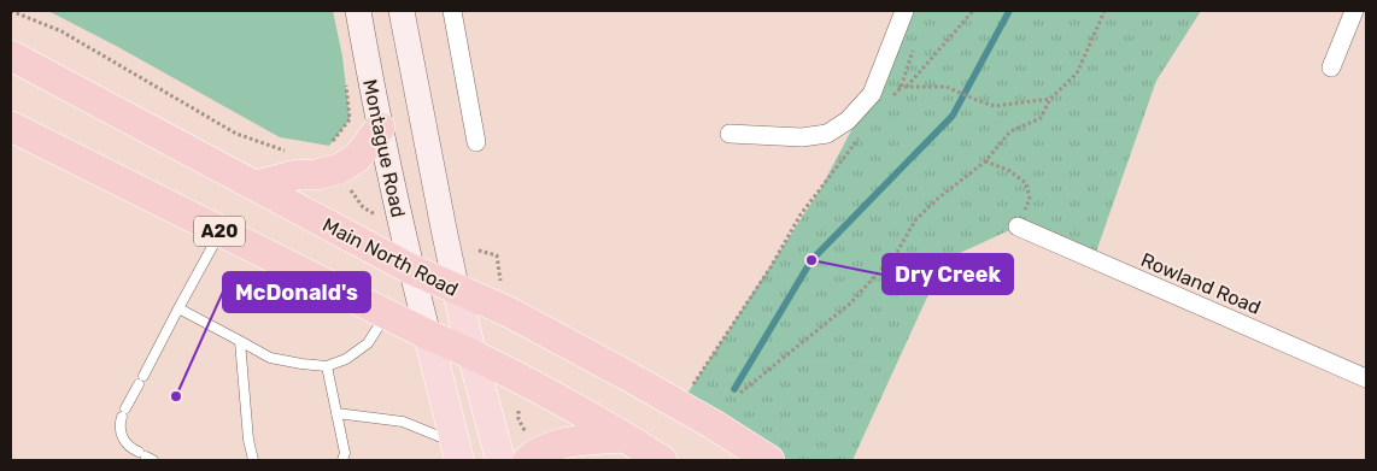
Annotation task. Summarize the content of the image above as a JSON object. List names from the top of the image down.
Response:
{
  "streets": {
    "highway": ["A20", "Main North Road"],
    "main road": ["Montague Road"],
    "street": ["Rowland Road"]
  },
  "crossings": [
    ["Montague Road", "A20"],
    ["Montague Road", "Main North Road"]
  ],
  "places": ["Dry Creek", "McDonald's"]
}
